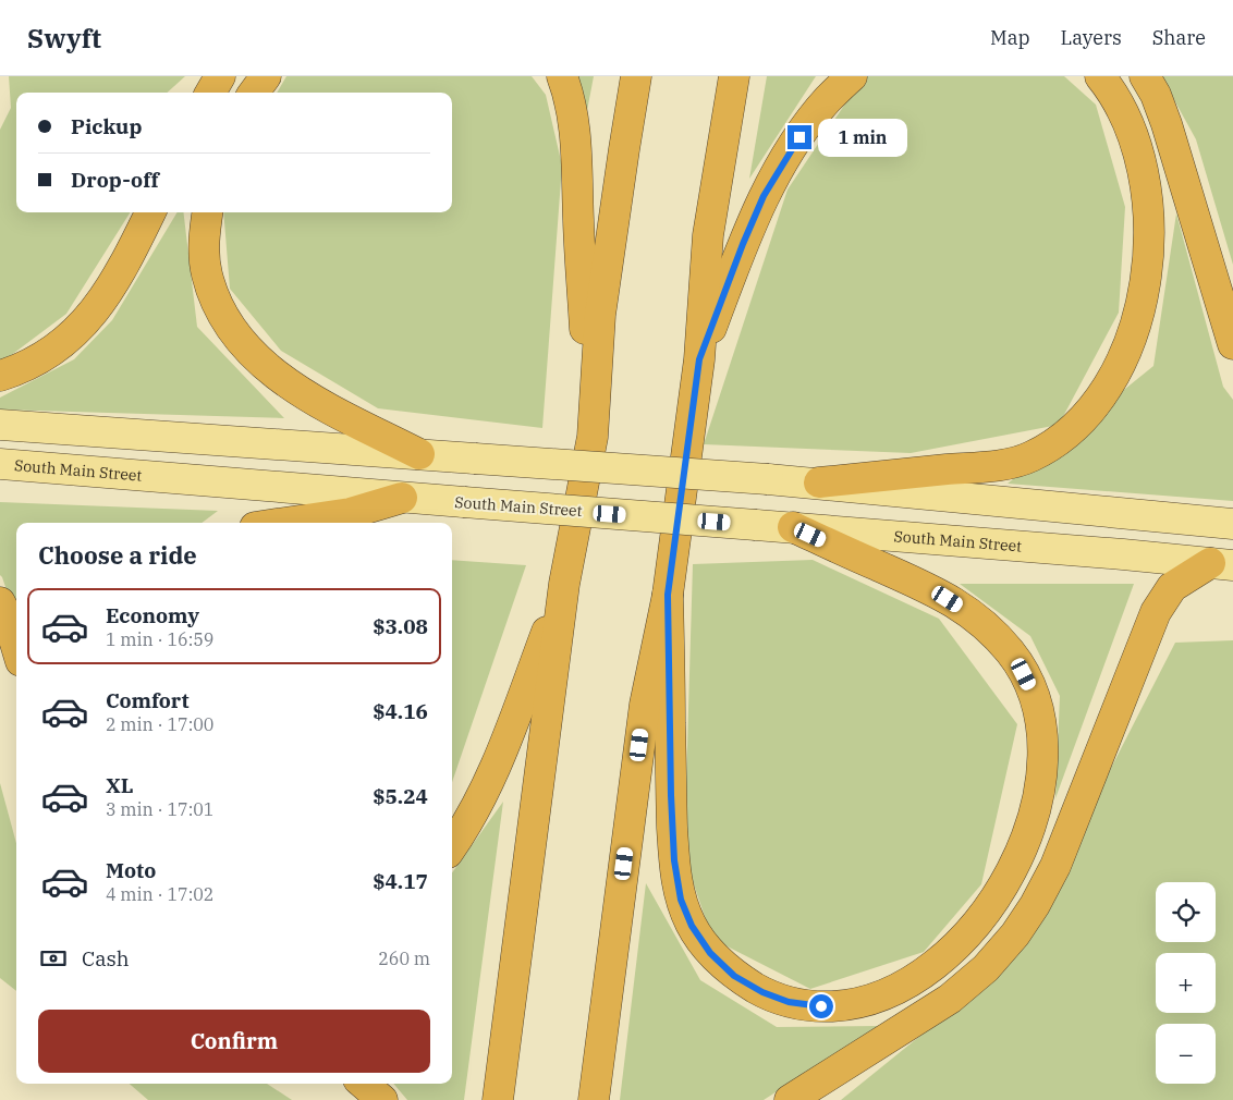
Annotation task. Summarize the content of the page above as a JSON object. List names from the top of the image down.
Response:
{
  "streets": {
    "main road": ["South Main Street"]
  },
  "page": {
    "header": "Swyft",
    "nav": ["Map", "Layers", "Share"],
    "banner": ["Pickup", "Drop-off"],
    "bubble": "1 min",
    "heading": "Choose a ride",
    "list": [
      {
        "name": "Economy",
        "note": "1 min · 16:59",
        "value": "$3.08"
      },
      {
        "name": "Comfort",
        "note": "2 min · 17:00",
        "value": "$4.16"
      },
      {
        "name": "XL",
        "note": "3 min · 17:01",
        "value": "$5.24"
      },
      {
        "name": "Moto",
        "note": "4 min · 17:02",
        "value": "$4.17"
      }
    ],
    "map_buttons": ["+", "−"],
    "pay": ["Cash", "260 m"],
    "buttons": "Confirm"
  }
}
